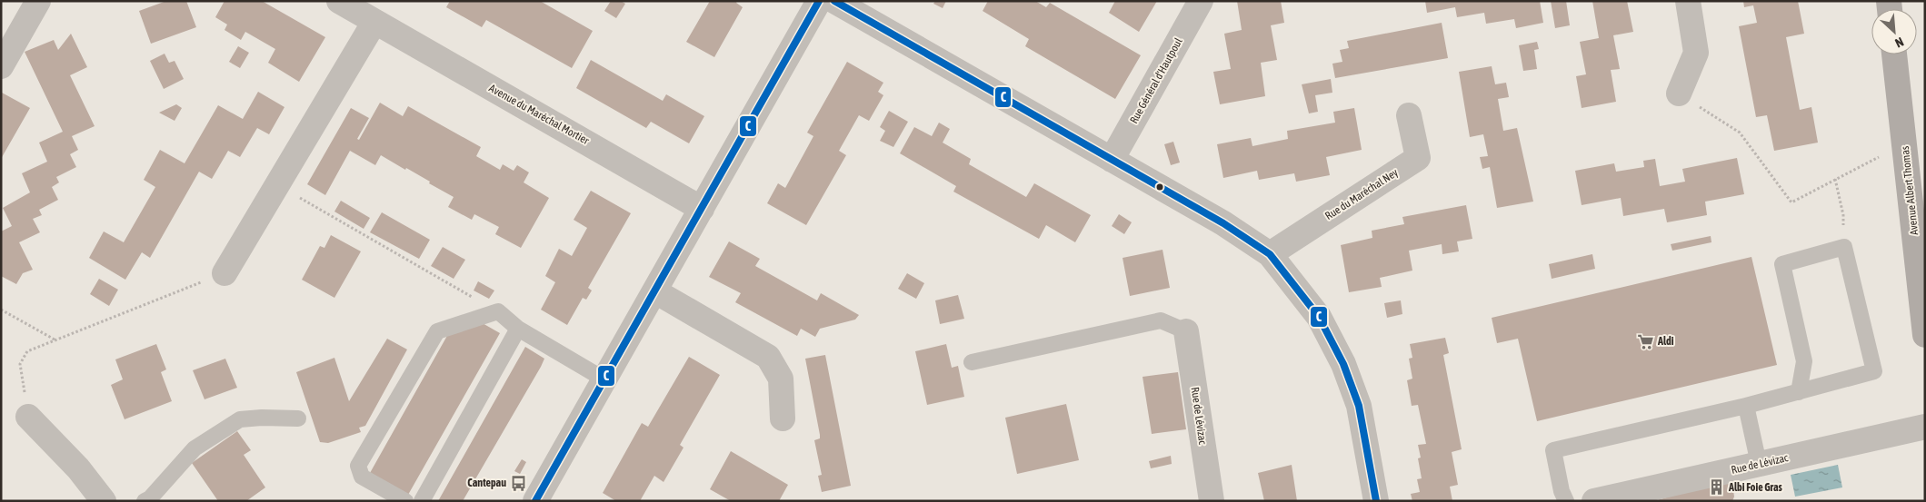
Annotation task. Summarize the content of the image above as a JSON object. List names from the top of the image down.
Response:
{
  "streets": {
    "main road": ["Avenue Albert Thomas"],
    "street": [
      "Rue Général d'Hautpoul",
      "Avenue du Maréchal Mortier",
      "Rue du Maréchal Ney",
      "Rue de Lévizac"
    ]
  },
  "places": {
    "supermarket": ["Aldi"],
    "bus stop": ["Cantepau"],
    "building": ["Albi Foie Gras"]
  },
  "lines": ["transit line C"],
  "north": "bottom right"
}
